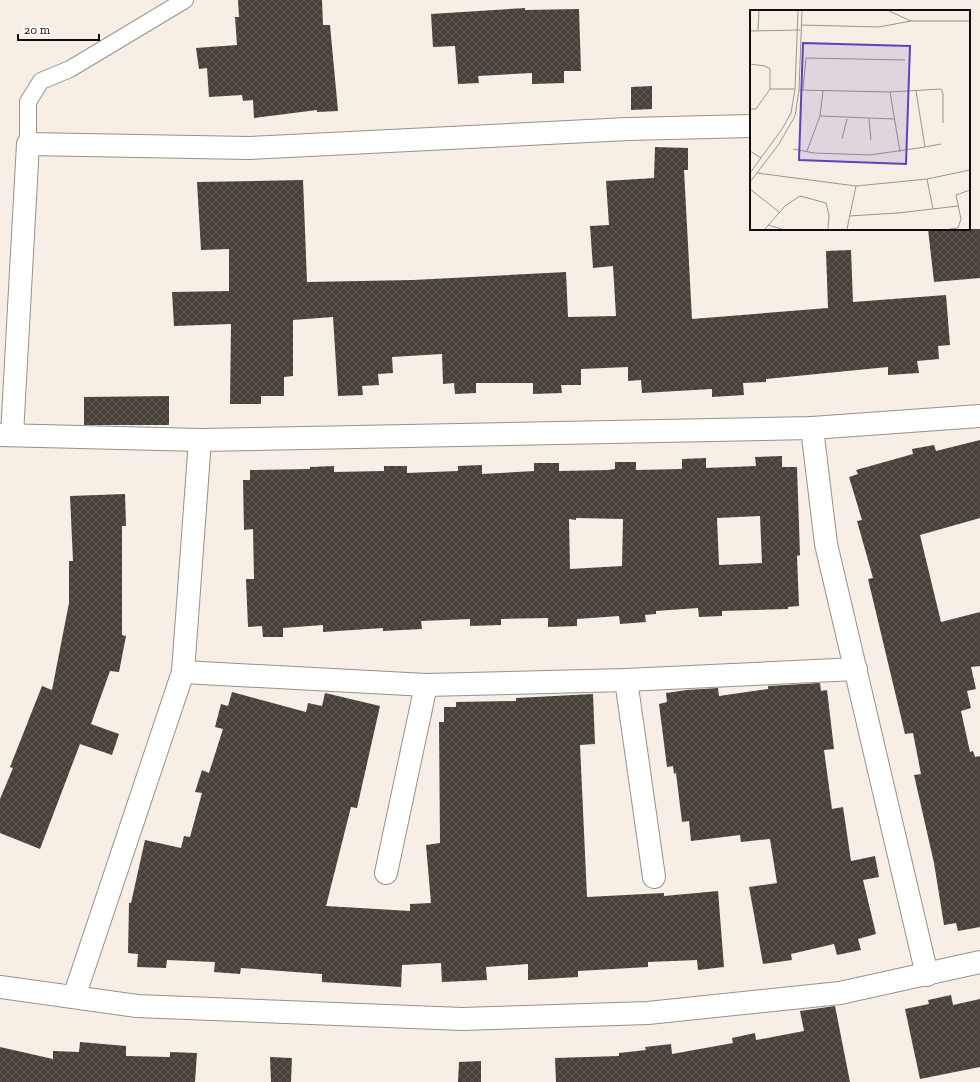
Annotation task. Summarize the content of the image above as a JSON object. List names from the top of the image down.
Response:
{
  "scale_bar": "20 m"
}
